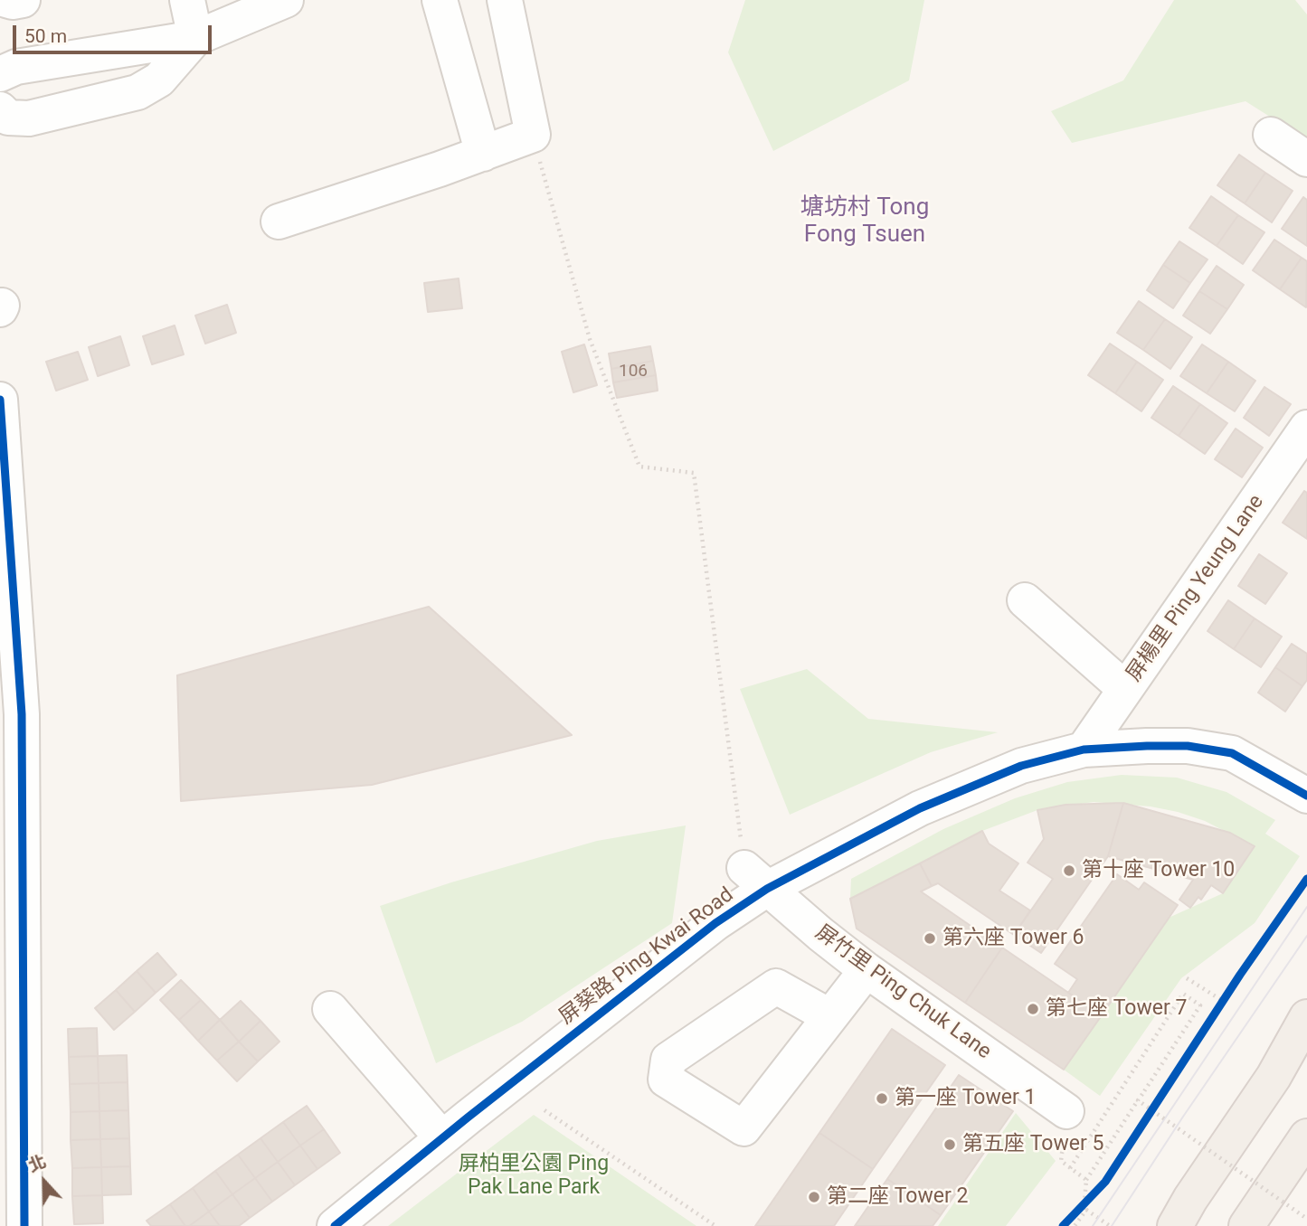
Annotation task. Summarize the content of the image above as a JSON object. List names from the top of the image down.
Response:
{
  "streets": {
    "street": ["屏楊里 Ping Yeung Lane", "屏葵路 Ping Kwai Road", "屏竹里 Ping Chuk Lane"]
  },
  "crossings": [
    ["屏楊里 Ping Yeung Lane", "屏葵路 Ping Kwai Road"],
    ["屏葵路 Ping Kwai Road", "屏竹里 Ping Chuk Lane"]
  ],
  "districts": ["塘坊村 Tong Fong Tsuen"],
  "parks": ["屏柏里公園 Ping Pak Lane Park"],
  "places": [
    "第十座 Tower 10",
    "第六座 Tower 6",
    "第七座 Tower 7",
    "第一座 Tower 1",
    "第五座 Tower 5",
    "第二座 Tower 2"
  ],
  "house_numbers": ["106"],
  "scale_bar": "50 m",
  "north": "top"
}
